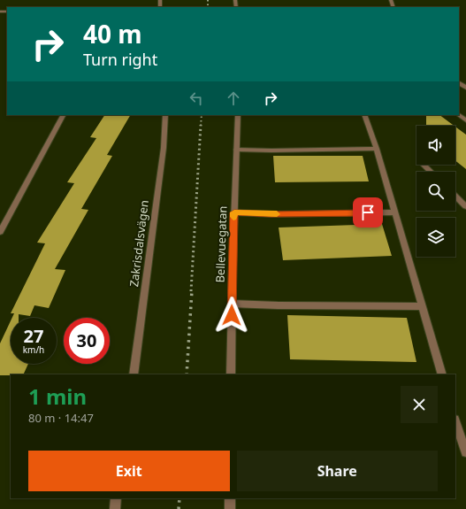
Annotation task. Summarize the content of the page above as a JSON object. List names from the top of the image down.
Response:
{
  "streets": {
    "street": ["Zakrisdalsvägen", "Bellevuegatan"]
  },
  "page": {
    "turn": ["40 m", "Turn right"],
    "speed": "27 km/h",
    "limit": "30",
    "heading": ["1 min", "80 m · 14:47"],
    "buttons": ["Exit", "Share"]
  }
}
